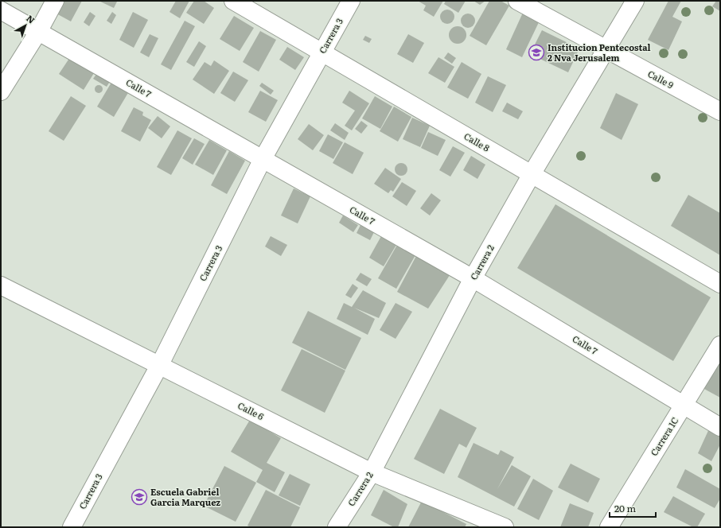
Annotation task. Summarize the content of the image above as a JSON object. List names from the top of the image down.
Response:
{
  "streets": {
    "street": [
      "Carrera 3",
      "Calle 9",
      "Calle 7",
      "Calle 8",
      "Carrera 2",
      "Calle 6",
      "Carrera 1C"
    ]
  },
  "crossings": [
    ["Carrera 3", "Calle 7"],
    ["Carrera 3", "Calle 8"],
    ["Carrera 3", "Calle 6"],
    ["Calle 9", "Carrera 2"],
    ["Calle 7", "Carrera 2"],
    ["Calle 7", "Carrera 1C"],
    ["Calle 8", "Carrera 2"],
    ["Carrera 2", "Calle 6"]
  ],
  "places": {
    "school or university": ["Institucion Pentecostal 2 Nva Jerusalem", "Escuela Gabriel Garcia Marquez"]
  },
  "scale_bar": "20 m",
  "north": "top right"
}
